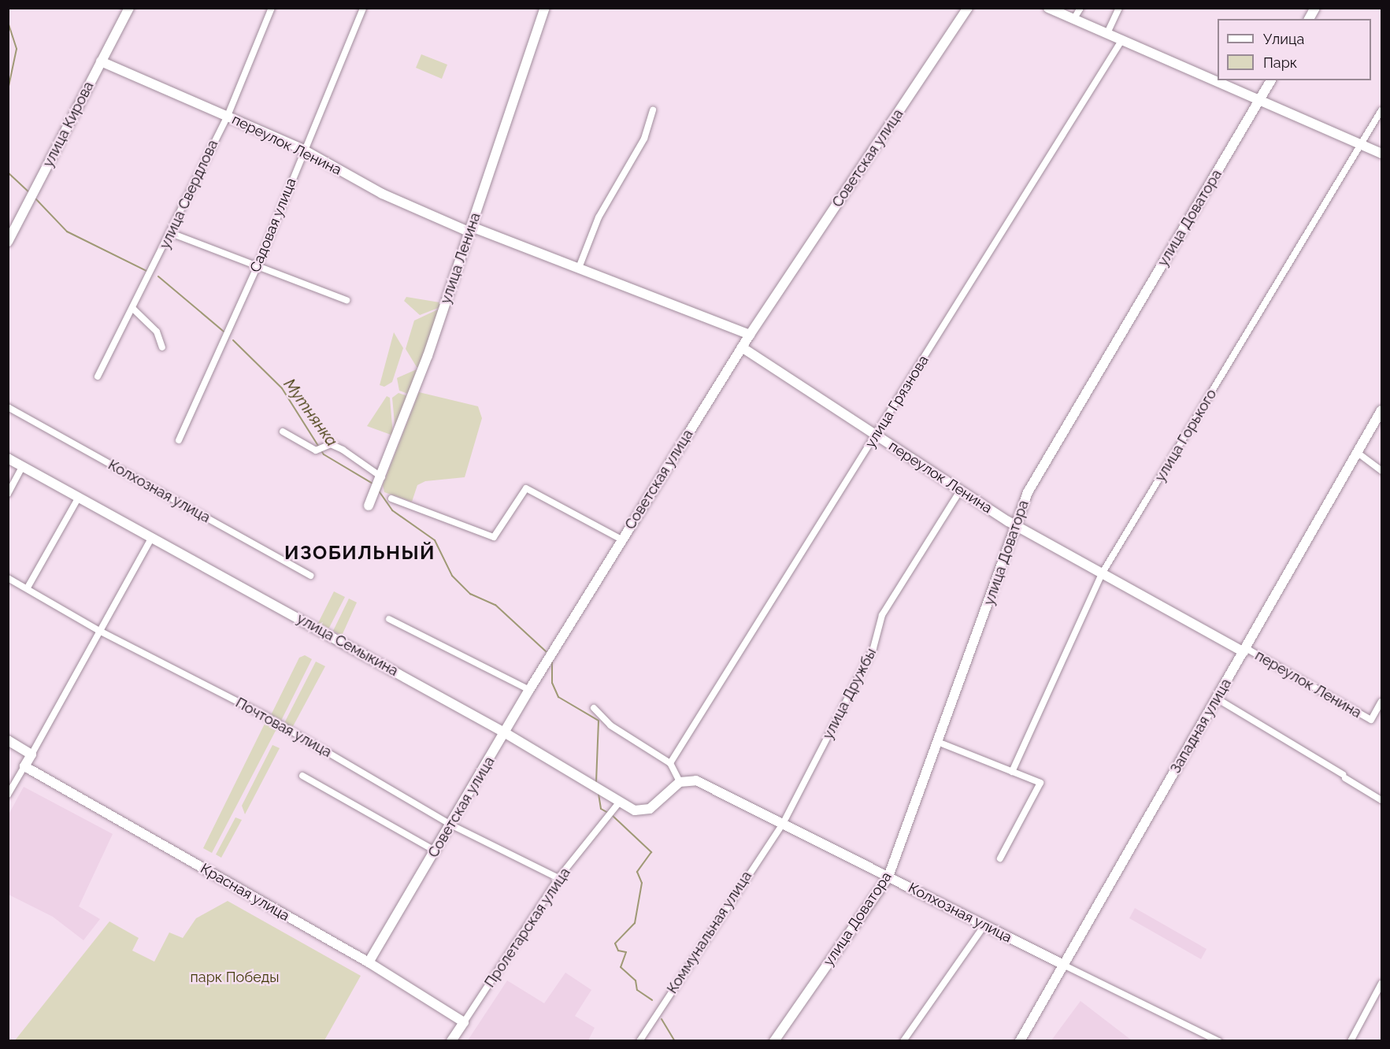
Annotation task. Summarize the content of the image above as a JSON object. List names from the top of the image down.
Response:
{
  "streets": {
    "street": [
      "улица Кирова",
      "переулок Ленина",
      "Советская улица",
      "улица Свердлова",
      "улица Доватора",
      "Садовая улица",
      "улица Ленина",
      "улица Грязнова",
      "улица Горького",
      "Колхозная улица",
      "улица Семыкина",
      "улица Дружбы",
      "Западная улица",
      "Почтовая улица",
      "Красная улица",
      "Пролетарская улица",
      "Коммунальная улица"
    ]
  },
  "crossings": [
    ["улица Кирова", "переулок Ленина"],
    ["переулок Ленина", "Советская улица"],
    ["переулок Ленина", "улица Свердлова"],
    ["переулок Ленина", "улица Доватора"],
    ["переулок Ленина", "Садовая улица"],
    ["переулок Ленина", "улица Ленина"],
    ["переулок Ленина", "улица Грязнова"],
    ["переулок Ленина", "улица Горького"],
    ["переулок Ленина", "улица Дружбы"],
    ["переулок Ленина", "Западная улица"],
    ["Советская улица", "улица Семыкина"],
    ["Советская улица", "Почтовая улица"],
    ["Советская улица", "Красная улица"],
    ["улица Доватора", "Колхозная улица"],
    ["Колхозная улица", "улица Семыкина"],
    ["Колхозная улица", "улица Дружбы"],
    ["Колхозная улица", "Западная улица"],
    ["Колхозная улица", "Коммунальная улица"],
    ["улица Семыкина", "Пролетарская улица"],
    ["улица Дружбы", "Коммунальная улица"],
    ["Почтовая улица", "Пролетарская улица"],
    ["Красная улица", "Пролетарская улица"]
  ],
  "districts": ["ИЗОБИЛЬНЫЙ"],
  "water": ["Мутнянка"],
  "parks": ["парк Победы"],
  "legend": ["Улица", "Парк"]
}
